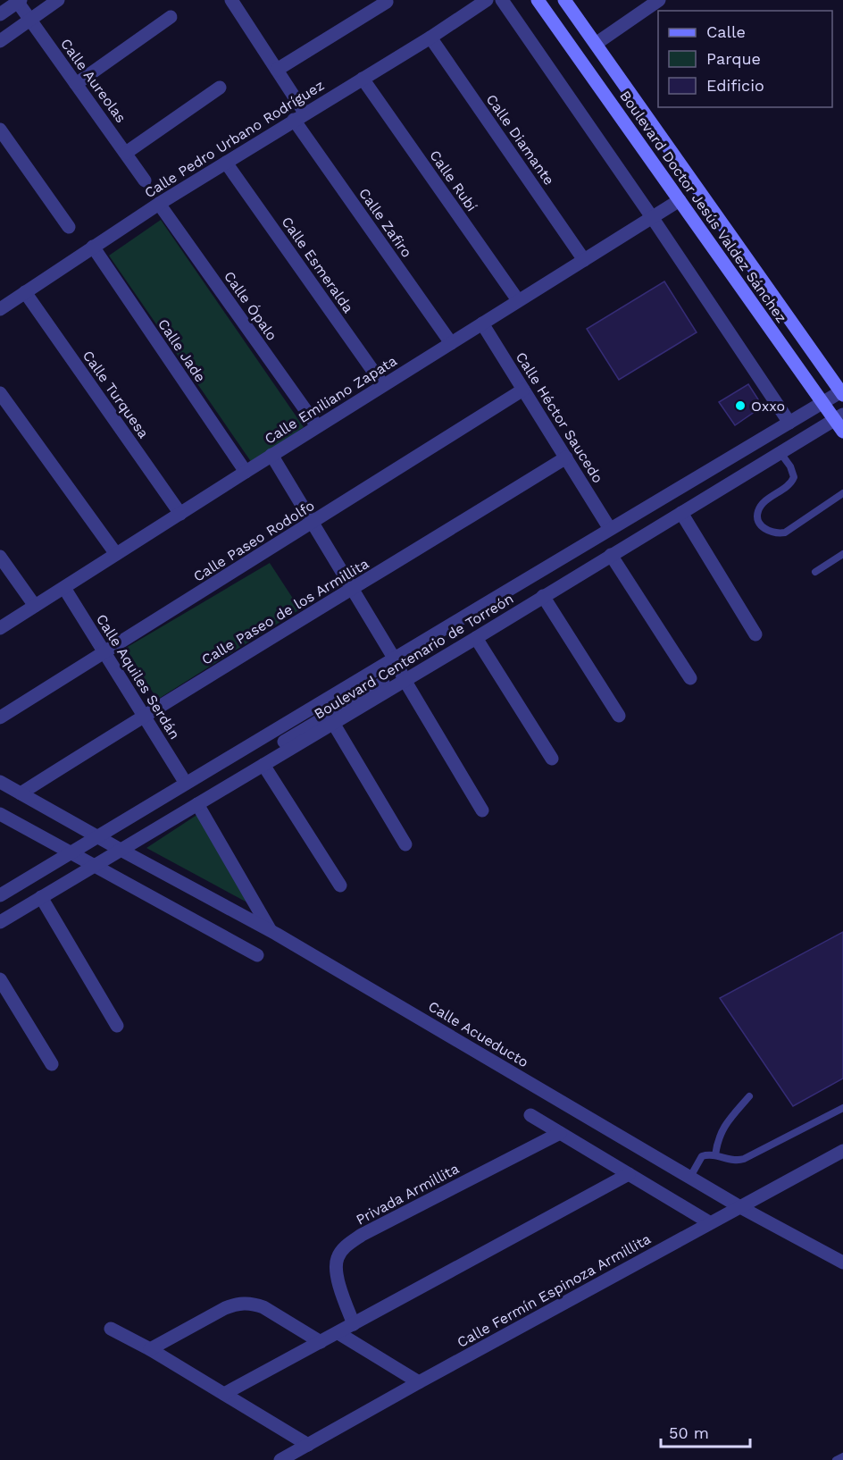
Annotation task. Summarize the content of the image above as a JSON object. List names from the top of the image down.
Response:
{
  "streets": {
    "main road": ["Boulevard Doctor Jesús Valdez Sánchez"],
    "street": [
      "Calle Aureolas",
      "Calle Pedro Urbano Rodríguez",
      "Calle Diamante",
      "Calle Rubí",
      "Calle Zafiro",
      "Calle Esmeralda",
      "Calle Ópalo",
      "Calle Jade",
      "Calle Turquesa",
      "Calle Emiliano Zapata",
      "Calle Héctor Saucedo",
      "Calle Paseo Rodolfo",
      "Calle Paseo de los Armillita",
      "Boulevard Centenario de Torreón",
      "Calle Aquiles Serdán",
      "Calle Acueducto",
      "Privada Armillita",
      "Calle Fermín Espinoza Armillita"
    ]
  },
  "crossings": [
    ["Calle Pedro Urbano Rodríguez", "Calle Diamante"],
    ["Calle Pedro Urbano Rodríguez", "Calle Rubí"],
    ["Calle Pedro Urbano Rodríguez", "Calle Zafiro"],
    ["Calle Pedro Urbano Rodríguez", "Calle Esmeralda"],
    ["Calle Pedro Urbano Rodríguez", "Calle Ópalo"],
    ["Calle Pedro Urbano Rodríguez", "Calle Jade"],
    ["Calle Pedro Urbano Rodríguez", "Calle Turquesa"],
    ["Calle Diamante", "Calle Emiliano Zapata"],
    ["Calle Rubí", "Calle Emiliano Zapata"],
    ["Boulevard Doctor Jesús Valdez Sánchez", "Calle Emiliano Zapata"],
    ["Boulevard Doctor Jesús Valdez Sánchez", "Boulevard Centenario de Torreón"],
    ["Calle Zafiro", "Calle Emiliano Zapata"],
    ["Calle Esmeralda", "Calle Emiliano Zapata"],
    ["Calle Ópalo", "Calle Emiliano Zapata"],
    ["Calle Jade", "Calle Emiliano Zapata"],
    ["Calle Turquesa", "Calle Emiliano Zapata"],
    ["Calle Emiliano Zapata", "Calle Héctor Saucedo"],
    ["Calle Emiliano Zapata", "Calle Aquiles Serdán"],
    ["Calle Héctor Saucedo", "Calle Paseo Rodolfo"],
    ["Calle Héctor Saucedo", "Calle Paseo de los Armillita"],
    ["Calle Héctor Saucedo", "Boulevard Centenario de Torreón"],
    ["Calle Paseo Rodolfo", "Calle Aquiles Serdán"],
    ["Calle Paseo de los Armillita", "Calle Aquiles Serdán"],
    ["Calle Paseo de los Armillita", "Calle Acueducto"],
    ["Boulevard Centenario de Torreón", "Calle Aquiles Serdán"],
    ["Boulevard Centenario de Torreón", "Calle Acueducto"],
    ["Calle Acueducto", "Calle Fermín Espinoza Armillita"]
  ],
  "places": ["Oxxo"],
  "legend": ["Calle", "Parque", "Edificio"],
  "scale_bar": "50 m"
}
